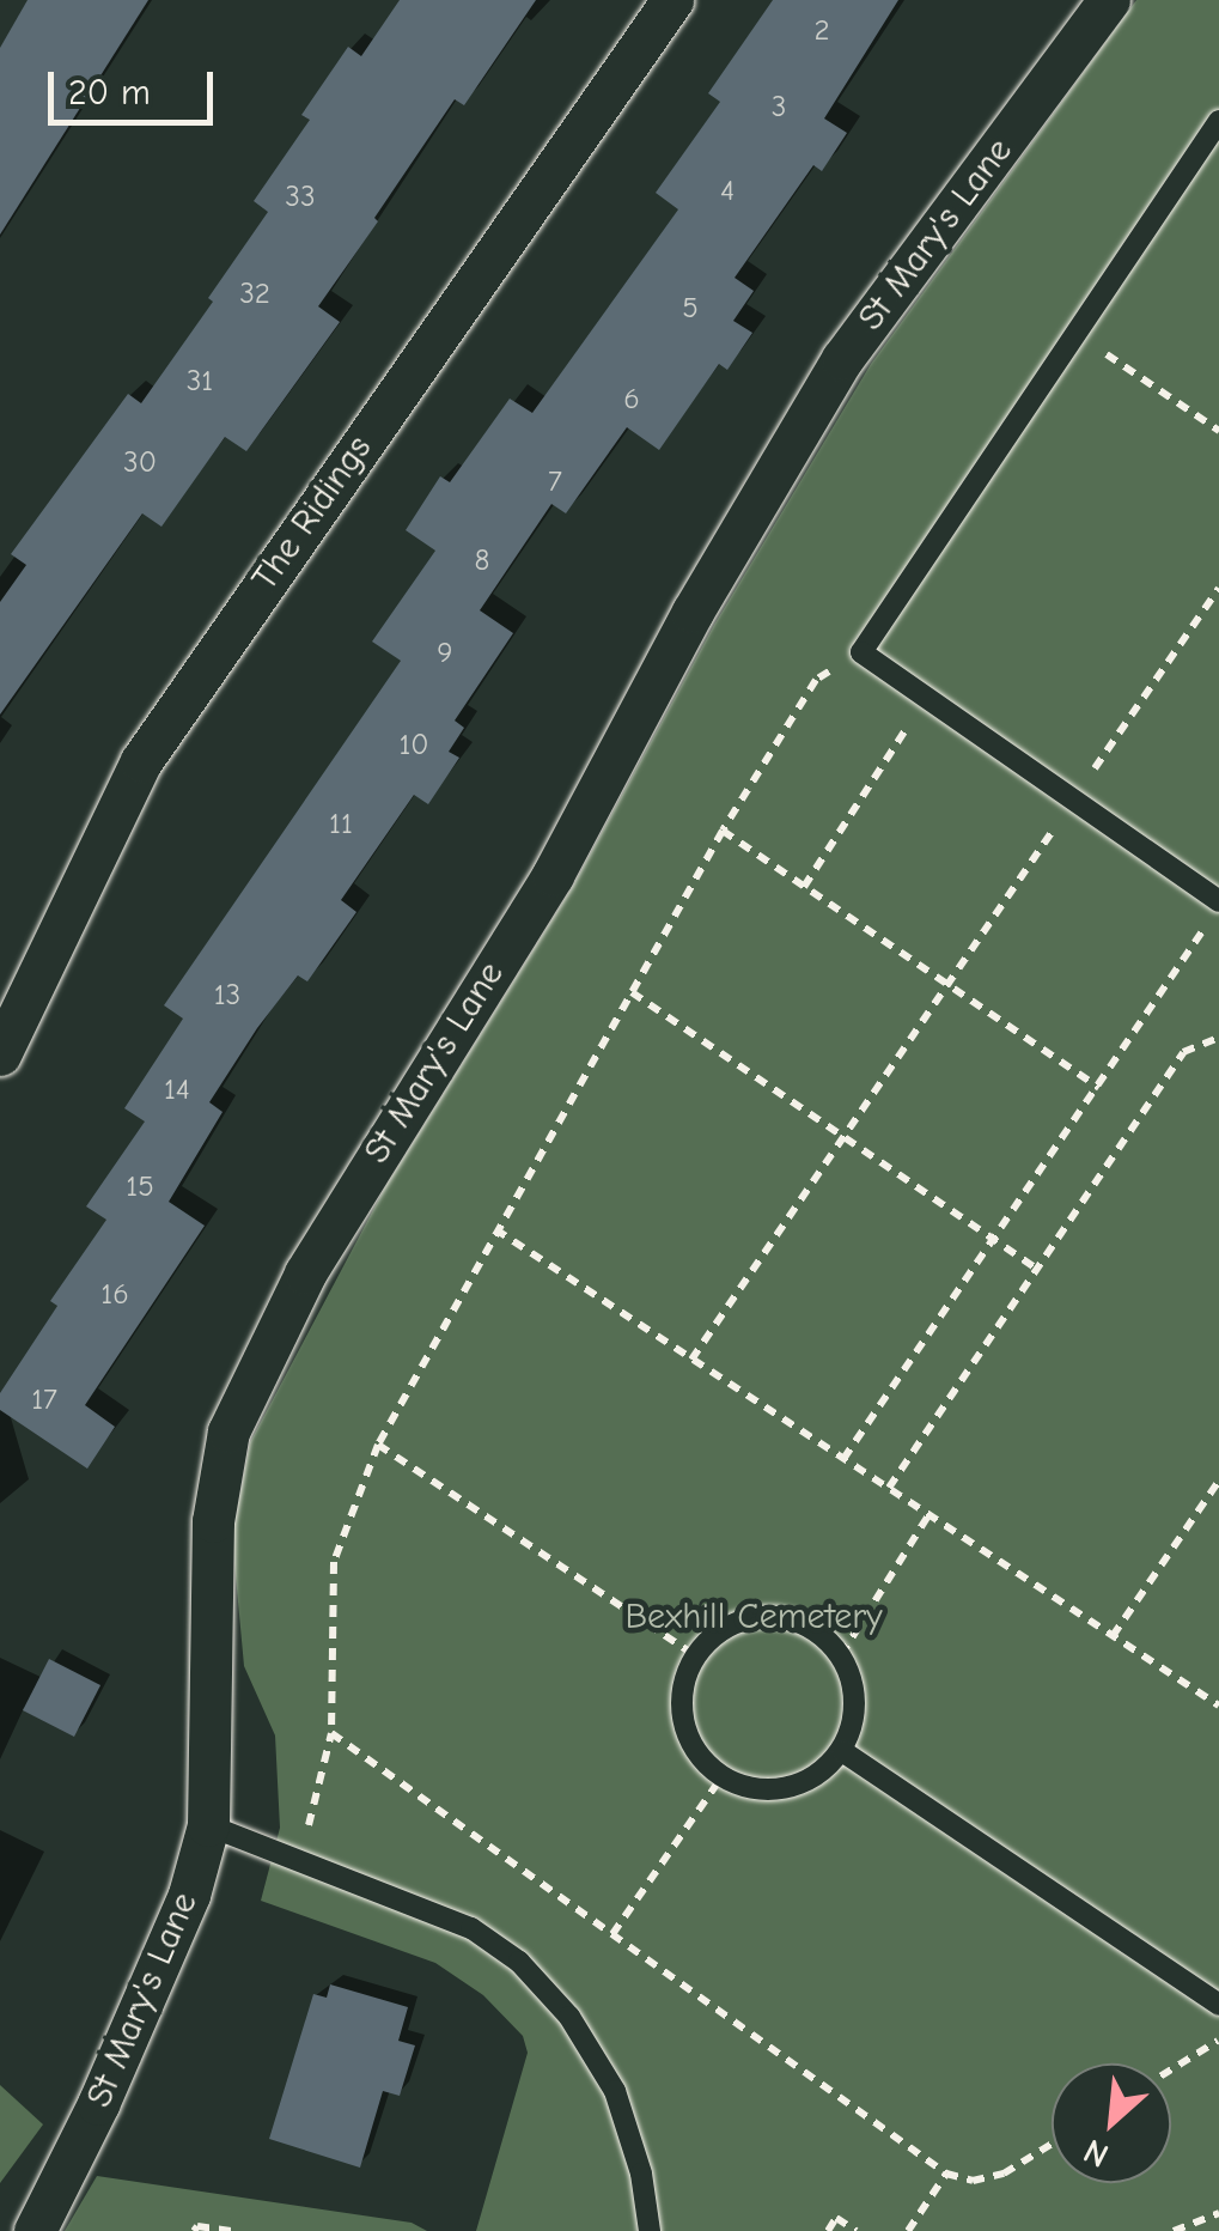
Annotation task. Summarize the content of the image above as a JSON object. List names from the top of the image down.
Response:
{
  "streets": {
    "street": ["St Mary's Lane", "The Ridings"]
  },
  "parks": ["Bexhill Cemetery"],
  "house_numbers": [
    "2",
    "3",
    "4",
    "33",
    "32",
    "5",
    "31",
    "6",
    "30",
    "7",
    "8",
    "9",
    "10",
    "11",
    "13",
    "14",
    "15",
    "16",
    "17"
  ],
  "scale_bar": "20 m",
  "north": "bottom left"
}
